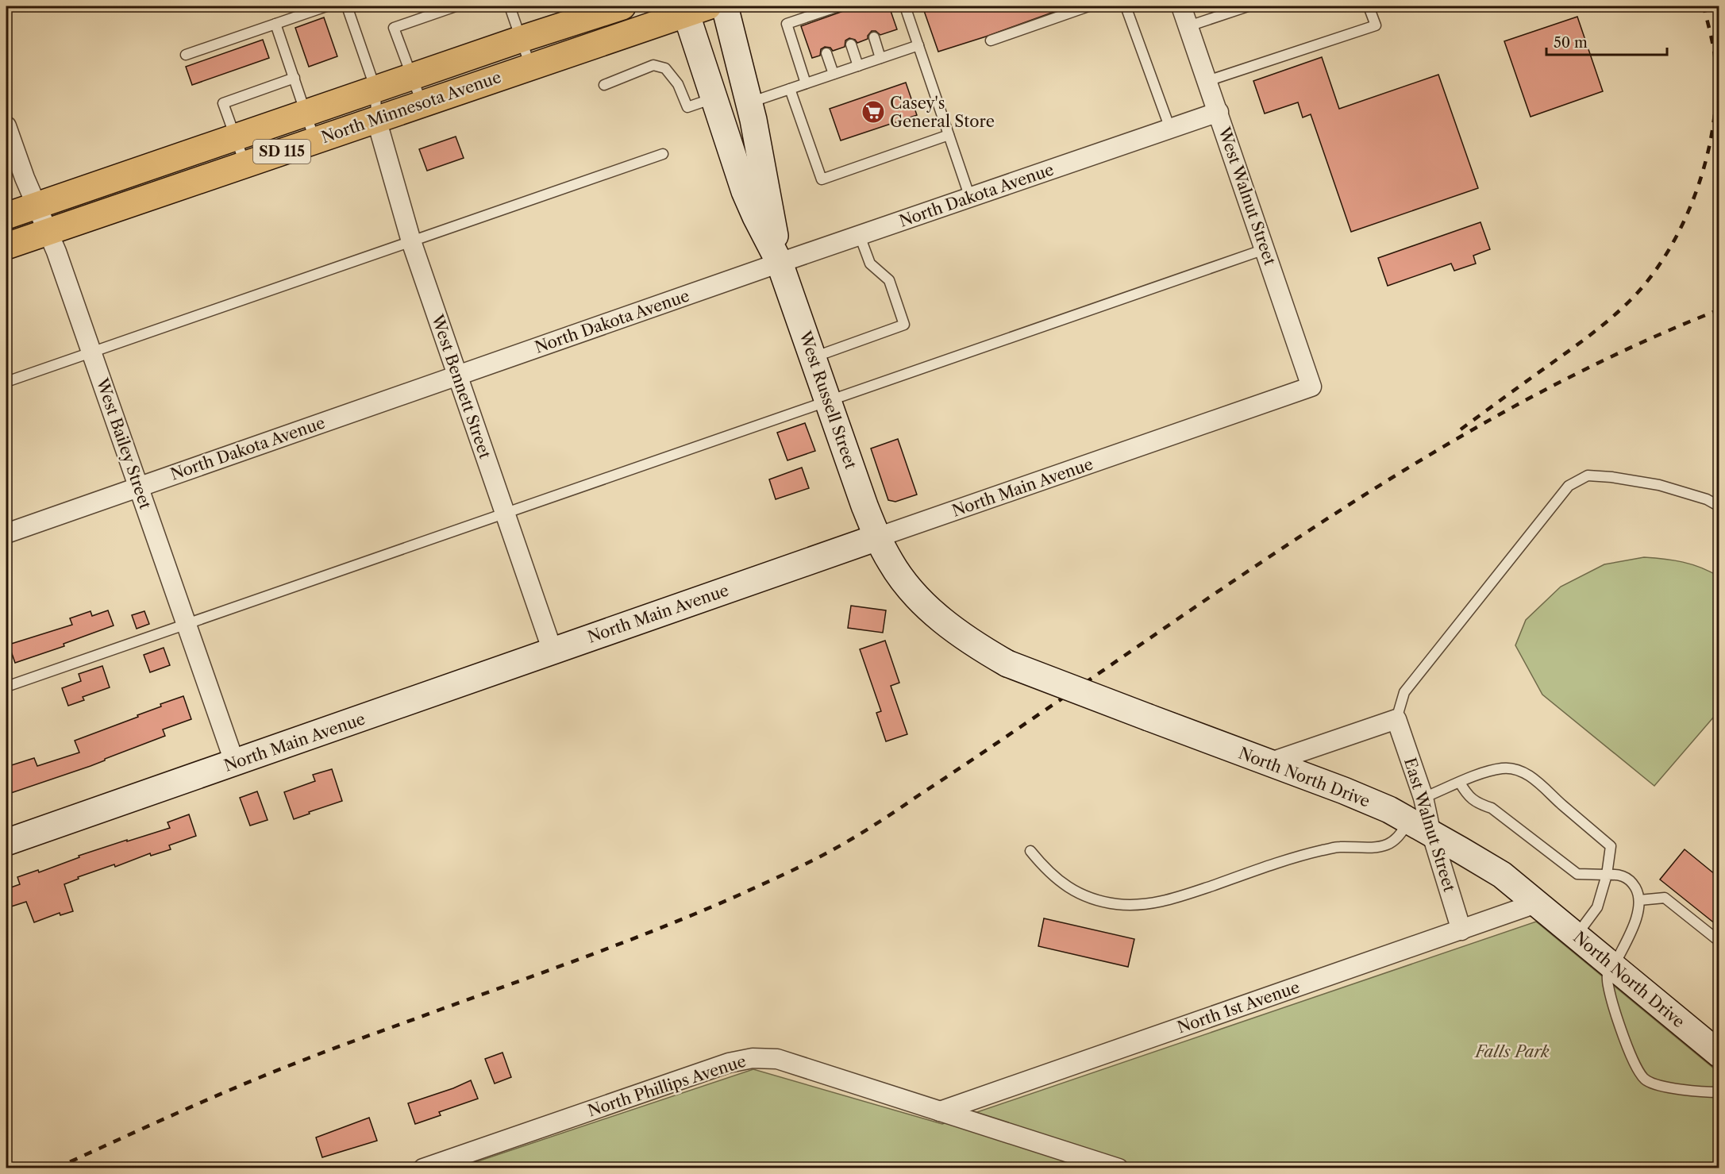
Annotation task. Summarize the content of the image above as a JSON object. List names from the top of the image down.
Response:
{
  "streets": {
    "main road": [
      "North Minnesota Avenue",
      "SD 115",
      "West Russell Street",
      "North Main Avenue",
      "North North Drive"
    ],
    "street": [
      "North Dakota Avenue",
      "West Walnut Street",
      "West Bennett Street",
      "West Bailey Street",
      "East Walnut Street",
      "North 1st Avenue",
      "North Phillips Avenue"
    ]
  },
  "crossings": [
    ["North Minnesota Avenue", "West Bennett Street"],
    ["North Minnesota Avenue", "West Russell Street"],
    ["North Minnesota Avenue", "West Bailey Street"],
    ["North Dakota Avenue", "West Walnut Street"],
    ["North Dakota Avenue", "West Bennett Street"],
    ["North Dakota Avenue", "West Russell Street"],
    ["North Dakota Avenue", "West Bailey Street"],
    ["West Walnut Street", "North Main Avenue"],
    ["West Bennett Street", "North Main Avenue"],
    ["West Russell Street", "North Main Avenue"],
    ["West Russell Street", "North North Drive"],
    ["West Bailey Street", "North Main Avenue"],
    ["North Main Avenue", "North North Drive"],
    ["North North Drive", "East Walnut Street"],
    ["North North Drive", "North 1st Avenue"],
    ["East Walnut Street", "North 1st Avenue"],
    ["North 1st Avenue", "North Phillips Avenue"]
  ],
  "parks": ["Falls Park"],
  "places": {
    "supermarket": ["Casey's General Store"]
  },
  "scale_bar": "50 m"
}
